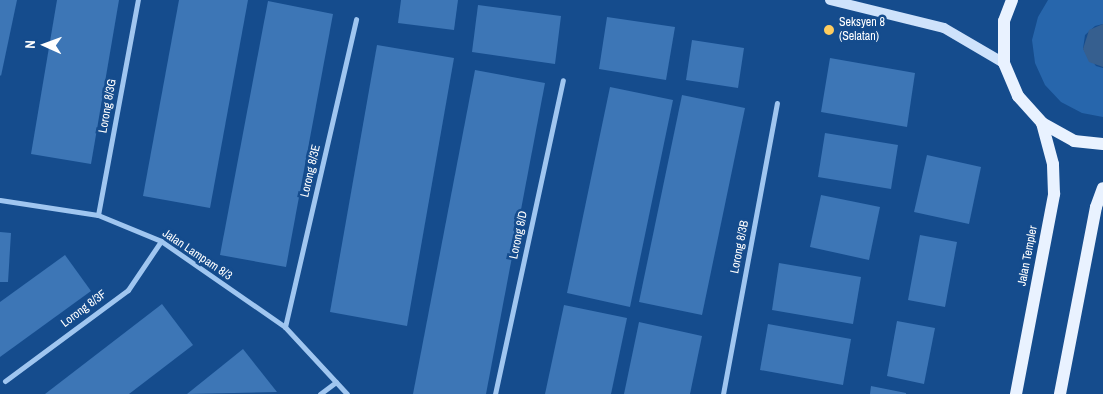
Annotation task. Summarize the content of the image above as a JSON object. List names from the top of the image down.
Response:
{
  "streets": {
    "main road": ["Jalan Templer"],
    "street": [
      "Lorong 8/3G",
      "Lorong 8/3E",
      "Lorong 8/D",
      "Lorong 8/3B",
      "Jalan Lampam 8/3",
      "Lorong 8/3F"
    ]
  },
  "crossings": [
    ["Lorong 8/3G", "Jalan Lampam 8/3"],
    ["Lorong 8/3E", "Jalan Lampam 8/3"],
    ["Jalan Lampam 8/3", "Lorong 8/3F"]
  ],
  "places": ["Seksyen 8 (Selatan)"],
  "north": "left"
}
